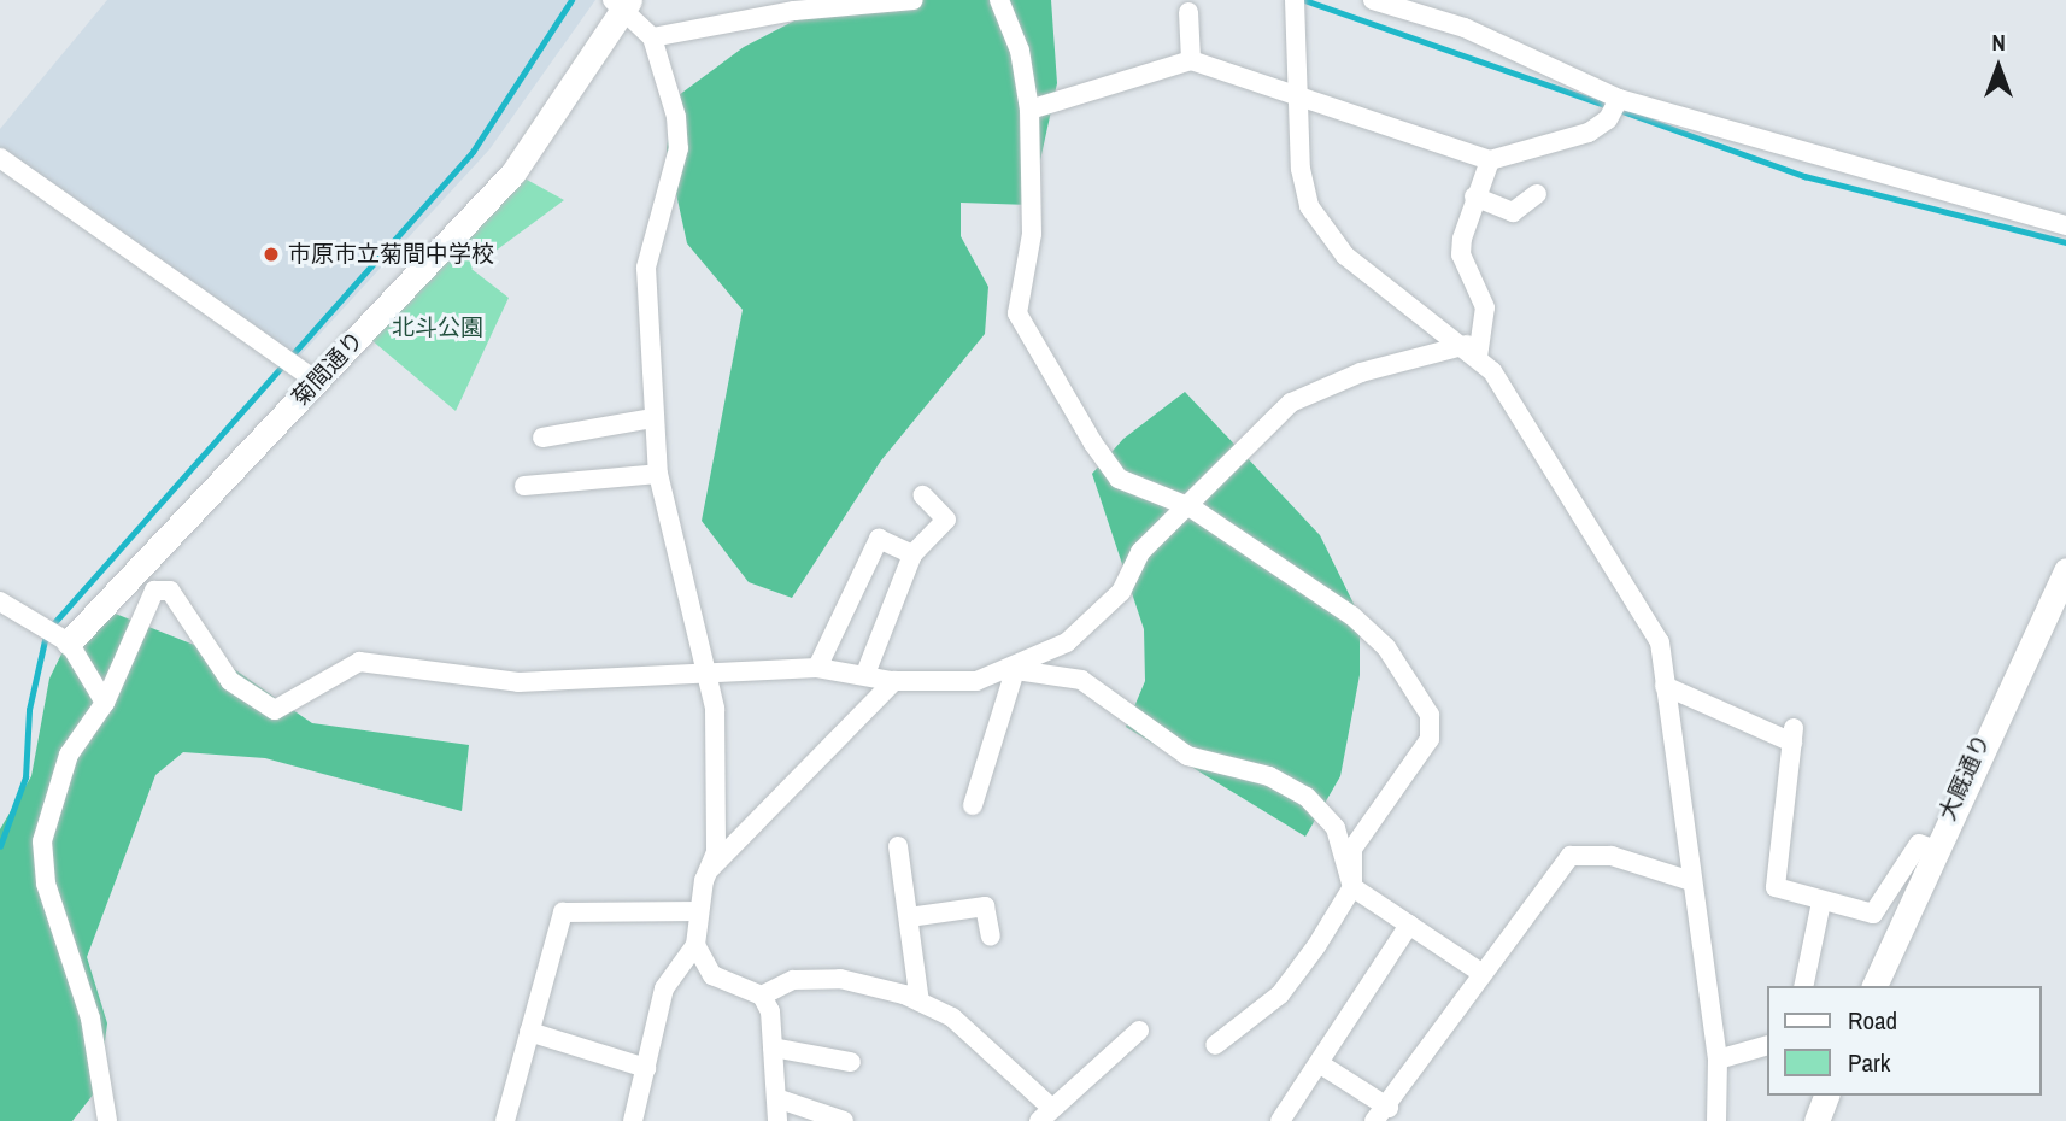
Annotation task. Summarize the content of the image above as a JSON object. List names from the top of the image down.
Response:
{
  "streets": {
    "street": ["菊間通り", "大厩通り"]
  },
  "parks": ["北斗公園"],
  "places": ["市原市立菊間中学校"],
  "legend": ["Road", "Park"],
  "north": "top"
}
